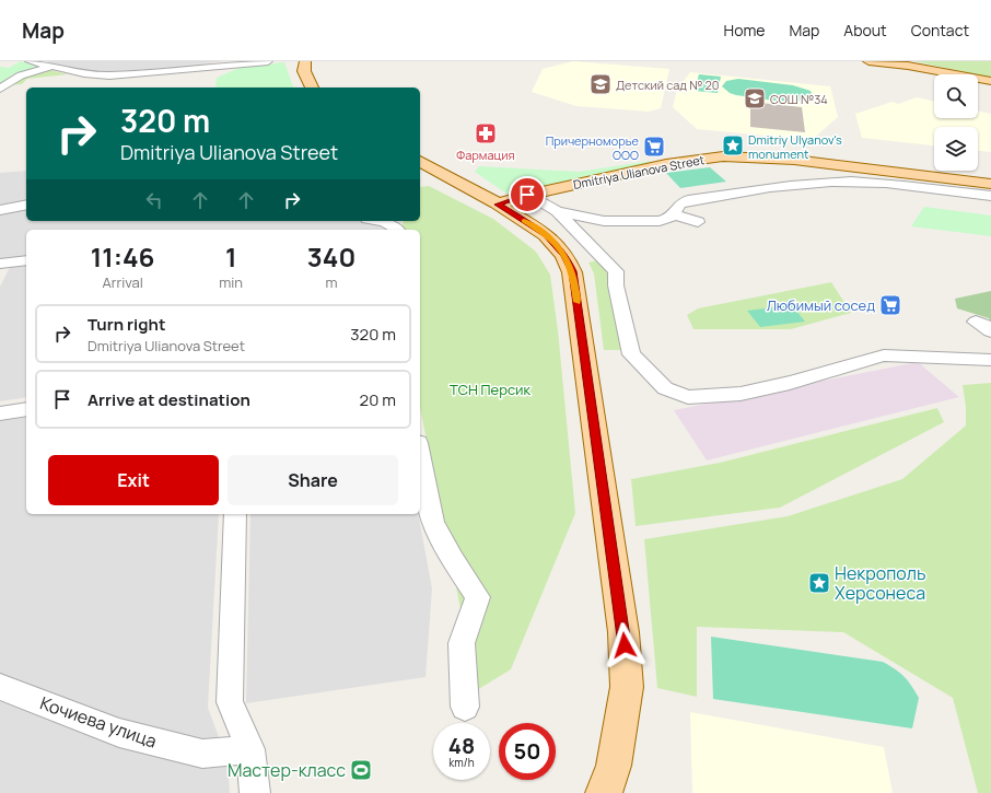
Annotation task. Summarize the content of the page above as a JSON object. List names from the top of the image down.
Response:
{
  "streets": {
    "main road": ["Dmitriya Ulianova Street"],
    "street": ["Кочиева улица"]
  },
  "parks": ["ТСН Персик"],
  "places": {
    "school or university": ["Детский сад № 20", "СОШ №34"],
    "pharmacy": ["Фармация"],
    "place": ["Dmitriy Ulyanov's monument", "Некрополь Херсонеса"],
    "supermarket": ["Причерноморье ООО", "Любимый сосед"],
    "sports": ["Мастер-класс"]
  },
  "page": {
    "header": "Map",
    "nav": [
      "Home",
      "Map",
      "About",
      "Contact"
    ],
    "turn": ["320 m", "Dmitriya Ulianova Street"],
    "eta": [
      "11:46",
      "Arrival",
      "1",
      "min",
      "340",
      "m"
    ],
    "list": [
      {
        "name": "Turn right",
        "note": "Dmitriya Ulianova Street",
        "value": "320 m"
      },
      {
        "name": "Arrive at destination",
        "value": "20 m"
      }
    ],
    "buttons": ["Exit", "Share"],
    "speed": "48 km/h",
    "limit": "50"
  }
}
